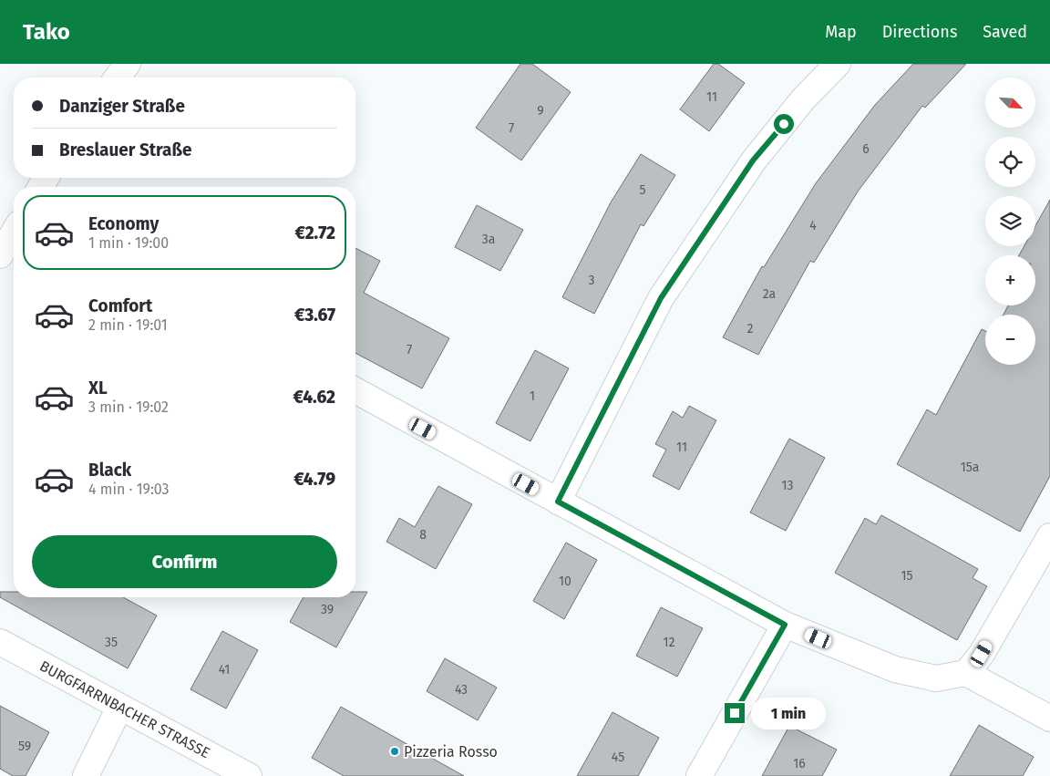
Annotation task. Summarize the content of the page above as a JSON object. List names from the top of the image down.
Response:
{
  "streets": {
    "street": ["BURGFARRNBACHER STRASSE"]
  },
  "places": ["Pizzeria Rosso"],
  "house_numbers": [
    "11",
    "9",
    "7",
    "6",
    "5",
    "4",
    "3a",
    "3",
    "2a",
    "2",
    "7",
    "1",
    "11",
    "15a",
    "13",
    "8",
    "15",
    "10",
    "39",
    "35",
    "12",
    "41",
    "43",
    "59",
    "45",
    "16"
  ],
  "north": "bottom right",
  "page": {
    "header": "Tako",
    "nav": ["Map", "Directions", "Saved"],
    "map_buttons": ["+", "−"],
    "banner": ["Danziger Straße", "Breslauer Straße"],
    "list": [
      {
        "name": "Economy",
        "note": "1 min · 19:00",
        "value": "€2.72"
      },
      {
        "name": "Comfort",
        "note": "2 min · 19:01",
        "value": "€3.67"
      },
      {
        "name": "XL",
        "note": "3 min · 19:02",
        "value": "€4.62"
      },
      {
        "name": "Black",
        "note": "4 min · 19:03",
        "value": "€4.79"
      }
    ],
    "buttons": "Confirm",
    "bubble": "1 min"
  }
}
